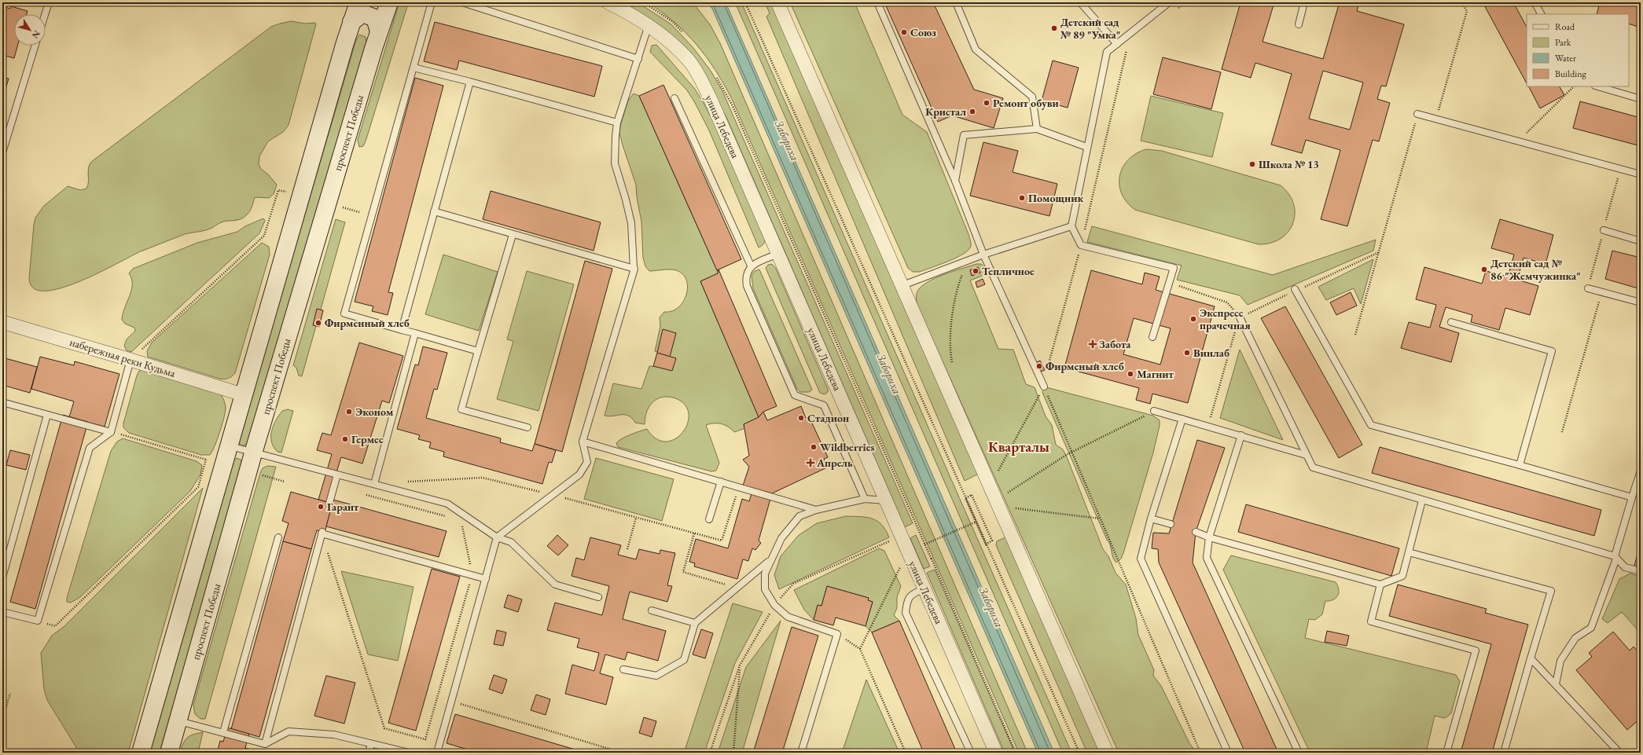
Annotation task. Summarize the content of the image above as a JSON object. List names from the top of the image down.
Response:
{
  "streets": {
    "main road": ["проспект Победы"],
    "street": ["улица Лебедева", "набережная реки Кудьма"]
  },
  "districts": ["Кварталы"],
  "water": ["Забориха"],
  "places": {
    "other": [
      "Детский сад № 89 \"Умка\"",
      "Союз",
      "Ремонт обуви",
      "Кристал",
      "Школа № 13",
      "Помощник",
      "Детский сад № 86 \"Жемчужинка\"",
      "Тепличное",
      "Экспресс прачечная",
      "Фирменный хлеб",
      "Винлаб",
      "Фирменый хлеб",
      "Магнит",
      "Эконом",
      "Стадион",
      "Гермес",
      "Wildberries",
      "Гарант"
    ],
    "health": ["Забота", "Апрель"]
  },
  "legend": [
    "Road",
    "Park",
    "Water",
    "Building"
  ],
  "north": "bottom right"
}
